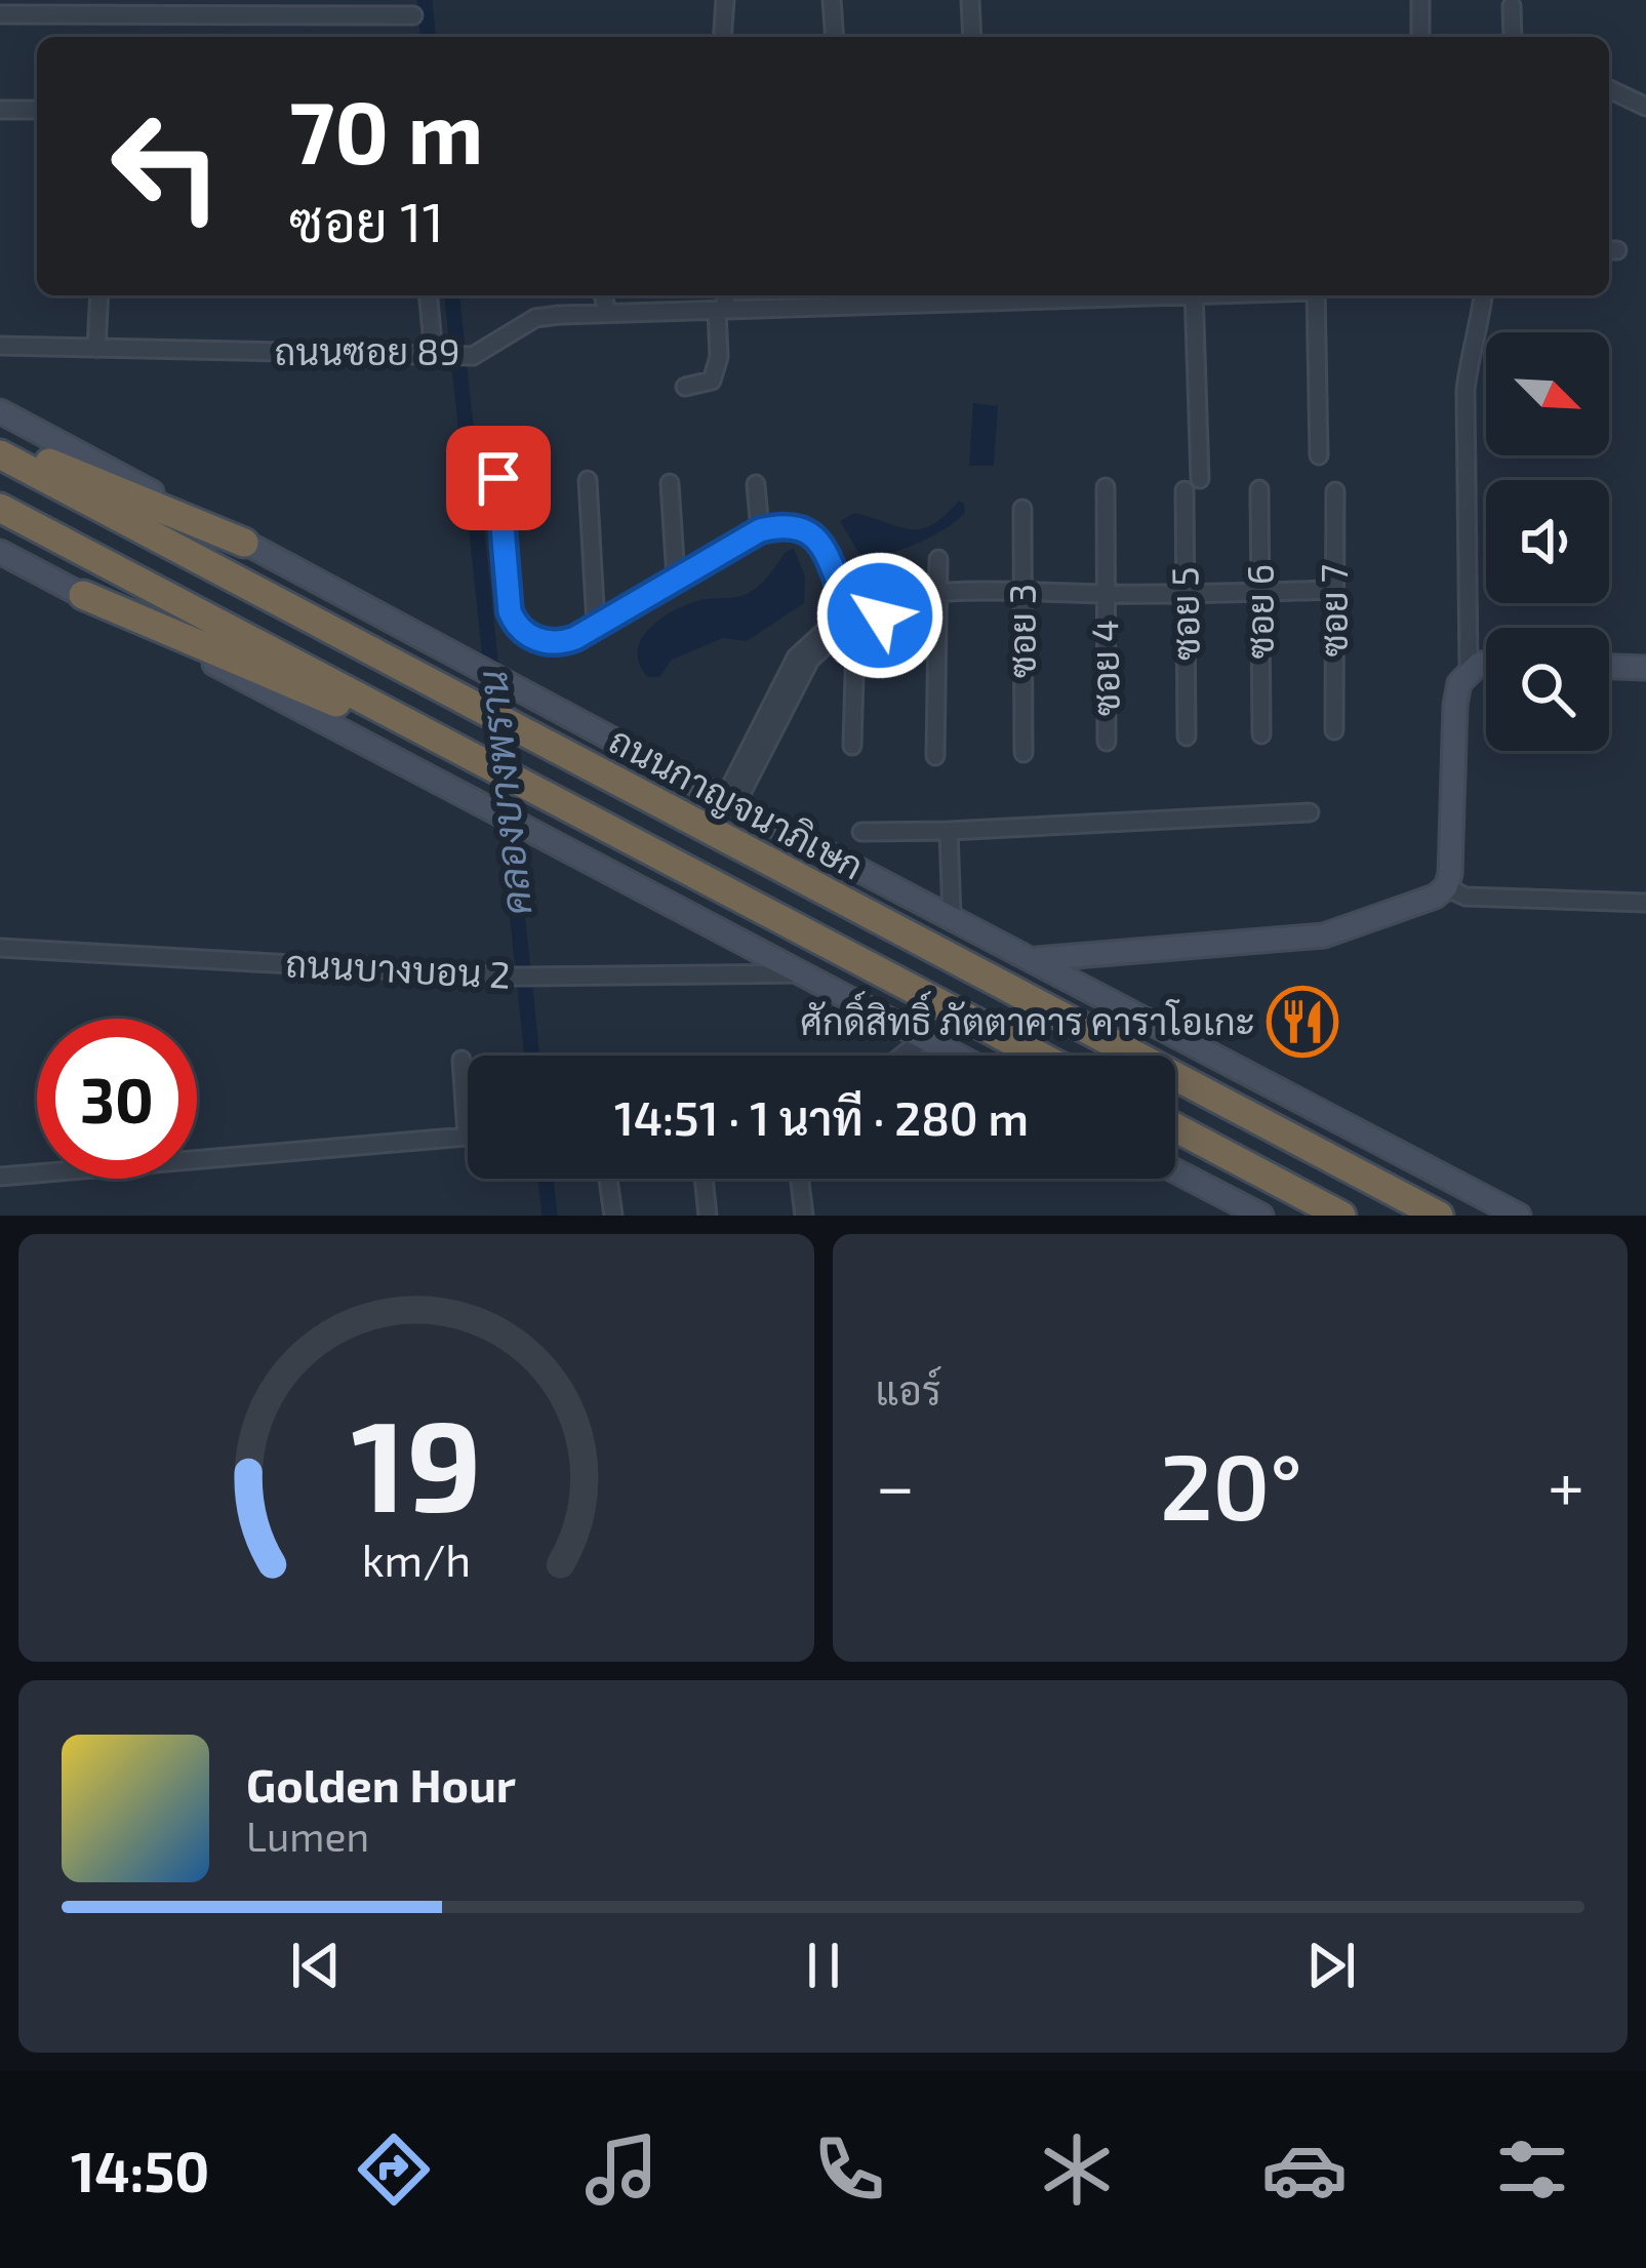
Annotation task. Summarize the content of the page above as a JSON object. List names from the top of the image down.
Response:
{
  "streets": {
    "highway": ["ถนนกาญจนาภิเษก"],
    "street": [
      "ถนนซอย 89",
      "ซอย 7",
      "ซอย 6",
      "ซอย 5",
      "ซอย 3",
      "ซอย 4",
      "ถนนบางบอน 2"
    ]
  },
  "water": ["คลองบางพราน"],
  "places": {
    "restaurant": ["ศักดิ์สิทธิ์ ภัตตาคาร คาราโอเกะ"]
  },
  "north": "bottom right",
  "page": {
    "turn": ["70 m", "ซอย 11"],
    "limit": "30",
    "trip": "14:51 · 1 นาที · 280 m",
    "tile": "แอร์",
    "heat": ["−", "20°", "+"],
    "song": ["Golden Hour", "Lumen"],
    "tabs": "14:50",
    "gauge": ["19", "km/h"]
  }
}
